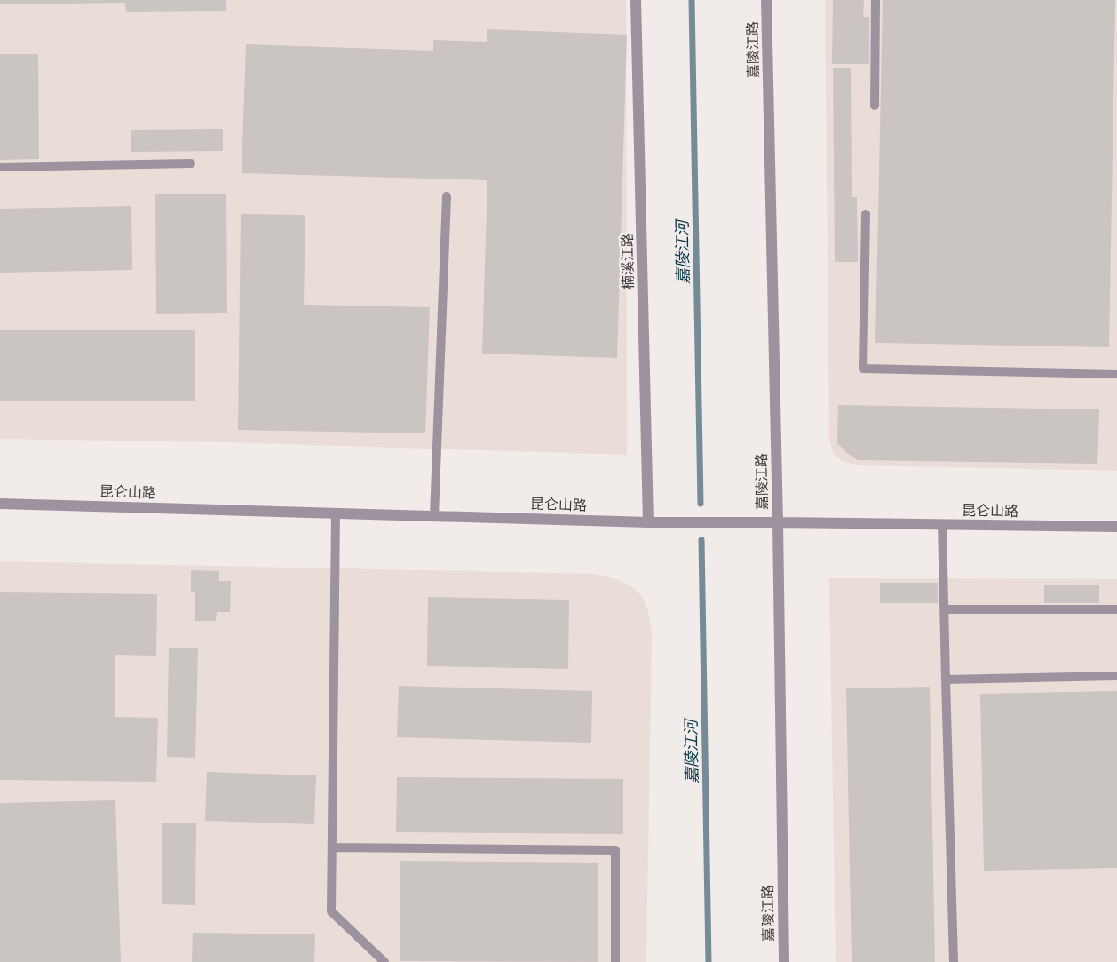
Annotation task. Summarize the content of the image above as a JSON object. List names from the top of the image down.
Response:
{
  "streets": {
    "street": ["嘉陵江路", "楠溪江路", "昆仑山路"]
  },
  "crossings": [
    ["嘉陵江路", "昆仑山路"],
    ["楠溪江路", "昆仑山路"]
  ],
  "water": ["嘉陵江河"]
}
